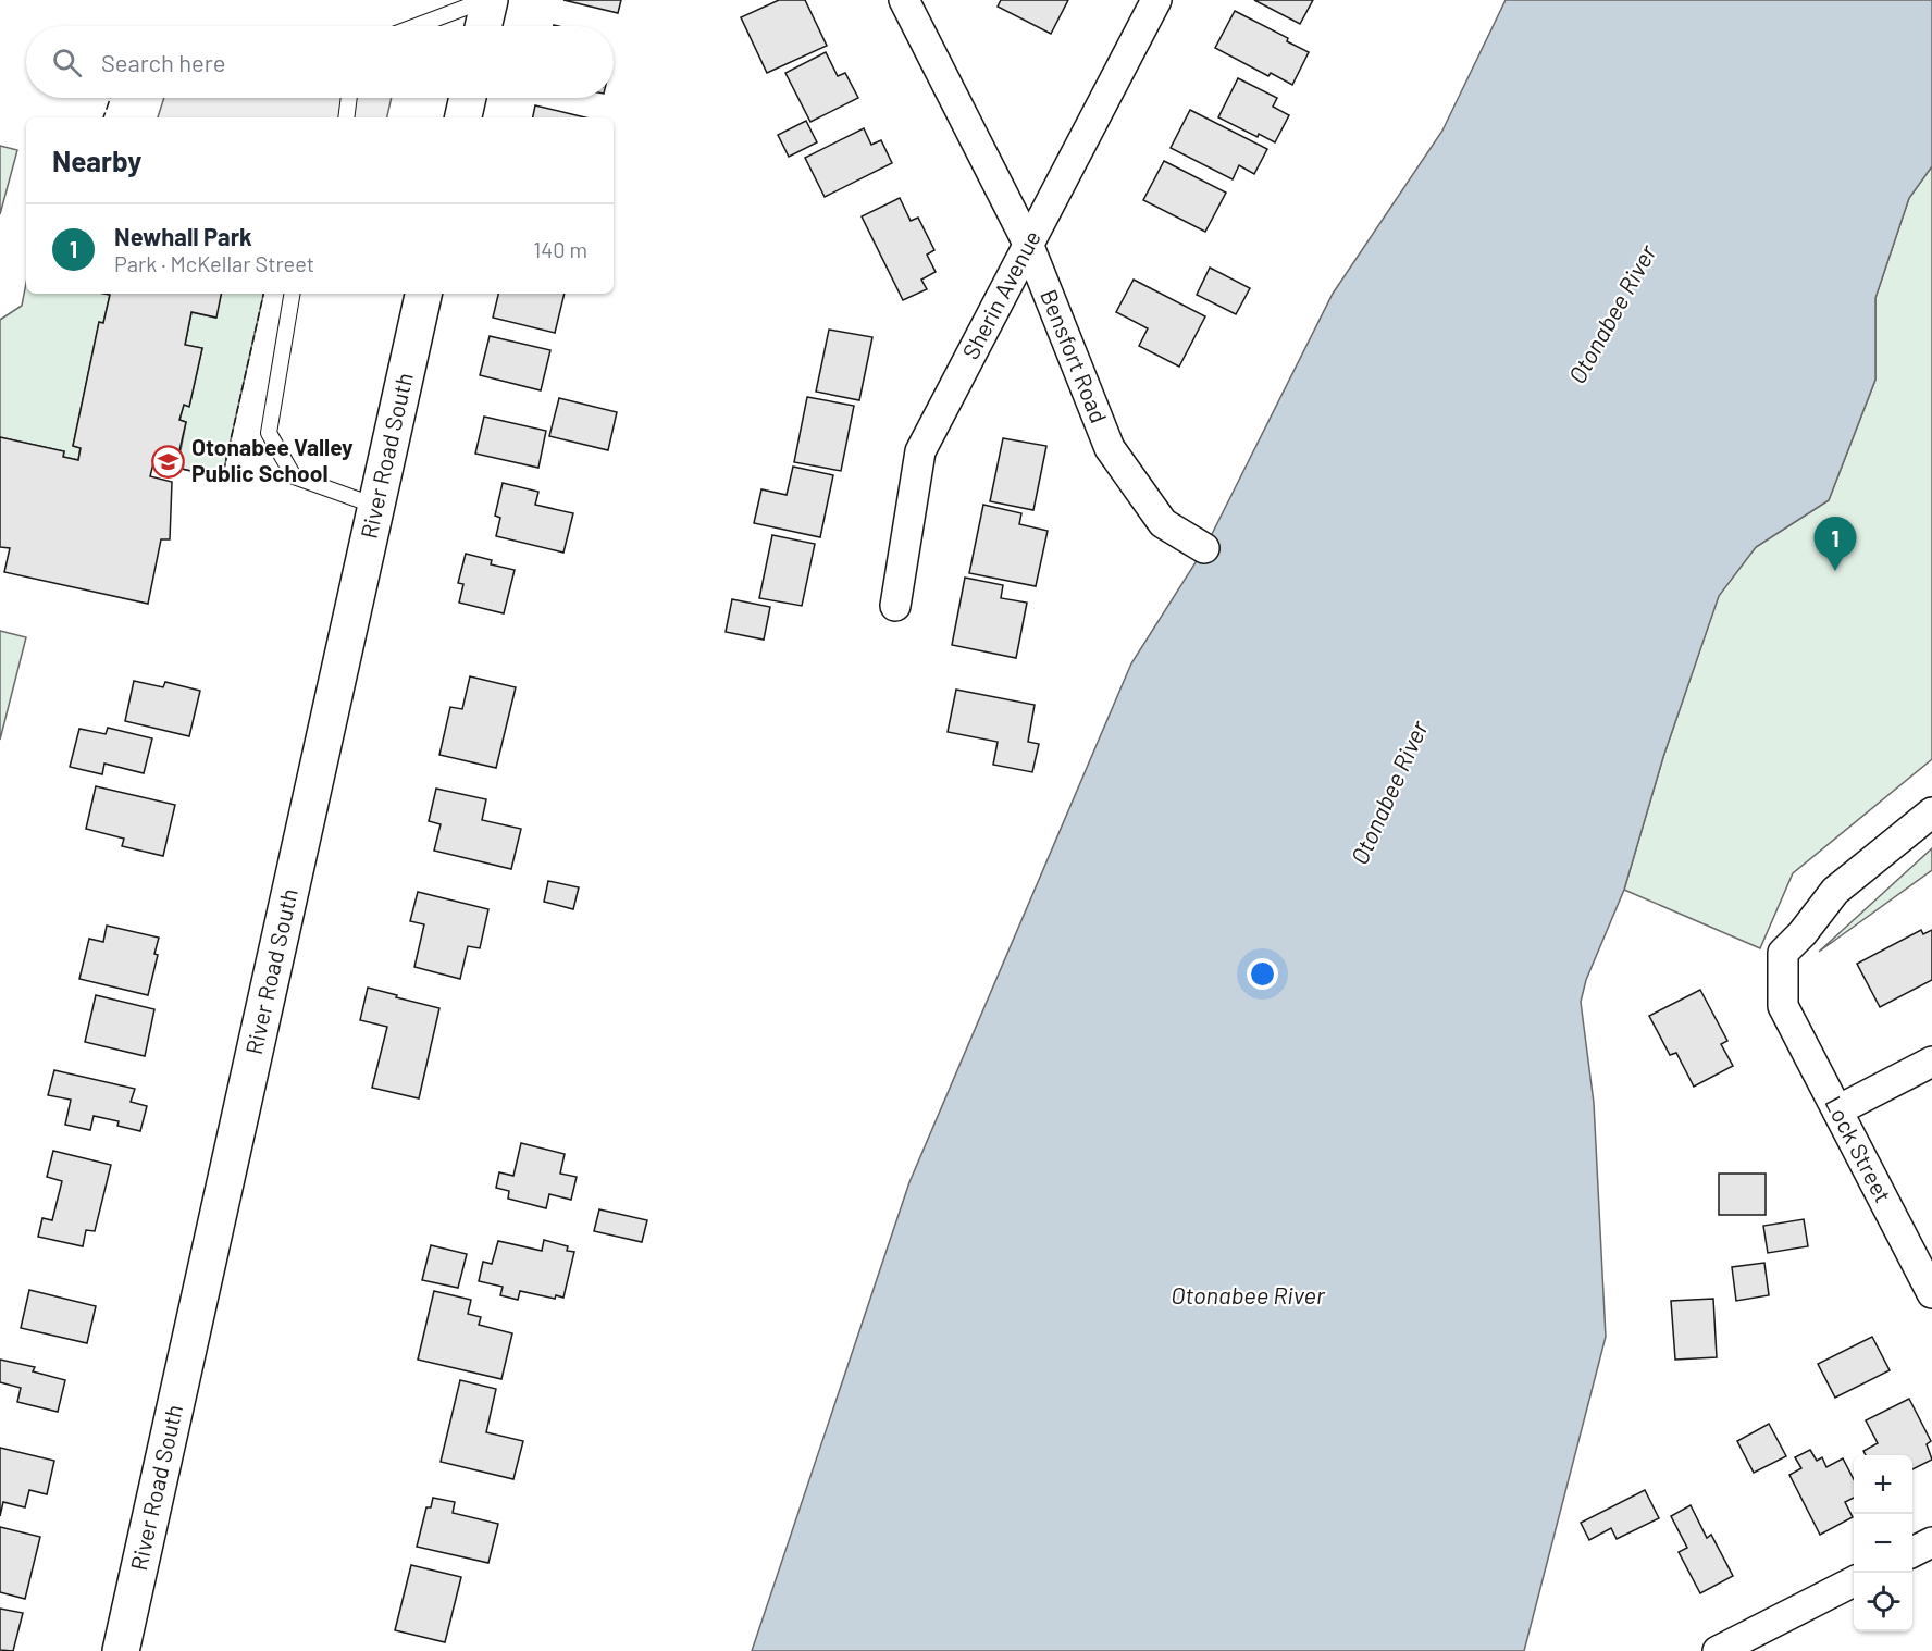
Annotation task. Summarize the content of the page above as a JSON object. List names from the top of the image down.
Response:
{
  "streets": {
    "street": [
      "Sherin Avenue",
      "Bensfort Road",
      "River Road South",
      "Lock Street"
    ]
  },
  "crossings": [
    ["Sherin Avenue", "Bensfort Road"]
  ],
  "water": ["Otonabee River"],
  "places": {
    "school or university": ["Otonabee Valley Public School"]
  },
  "page": {
    "search": "Search here",
    "heading": "Nearby",
    "list": [
      {
        "mark": "1",
        "name": "Newhall Park",
        "note": "Park · McKellar Street",
        "value": "140 m"
      }
    ],
    "pins": "1",
    "map_buttons": ["+", "−"]
  }
}
